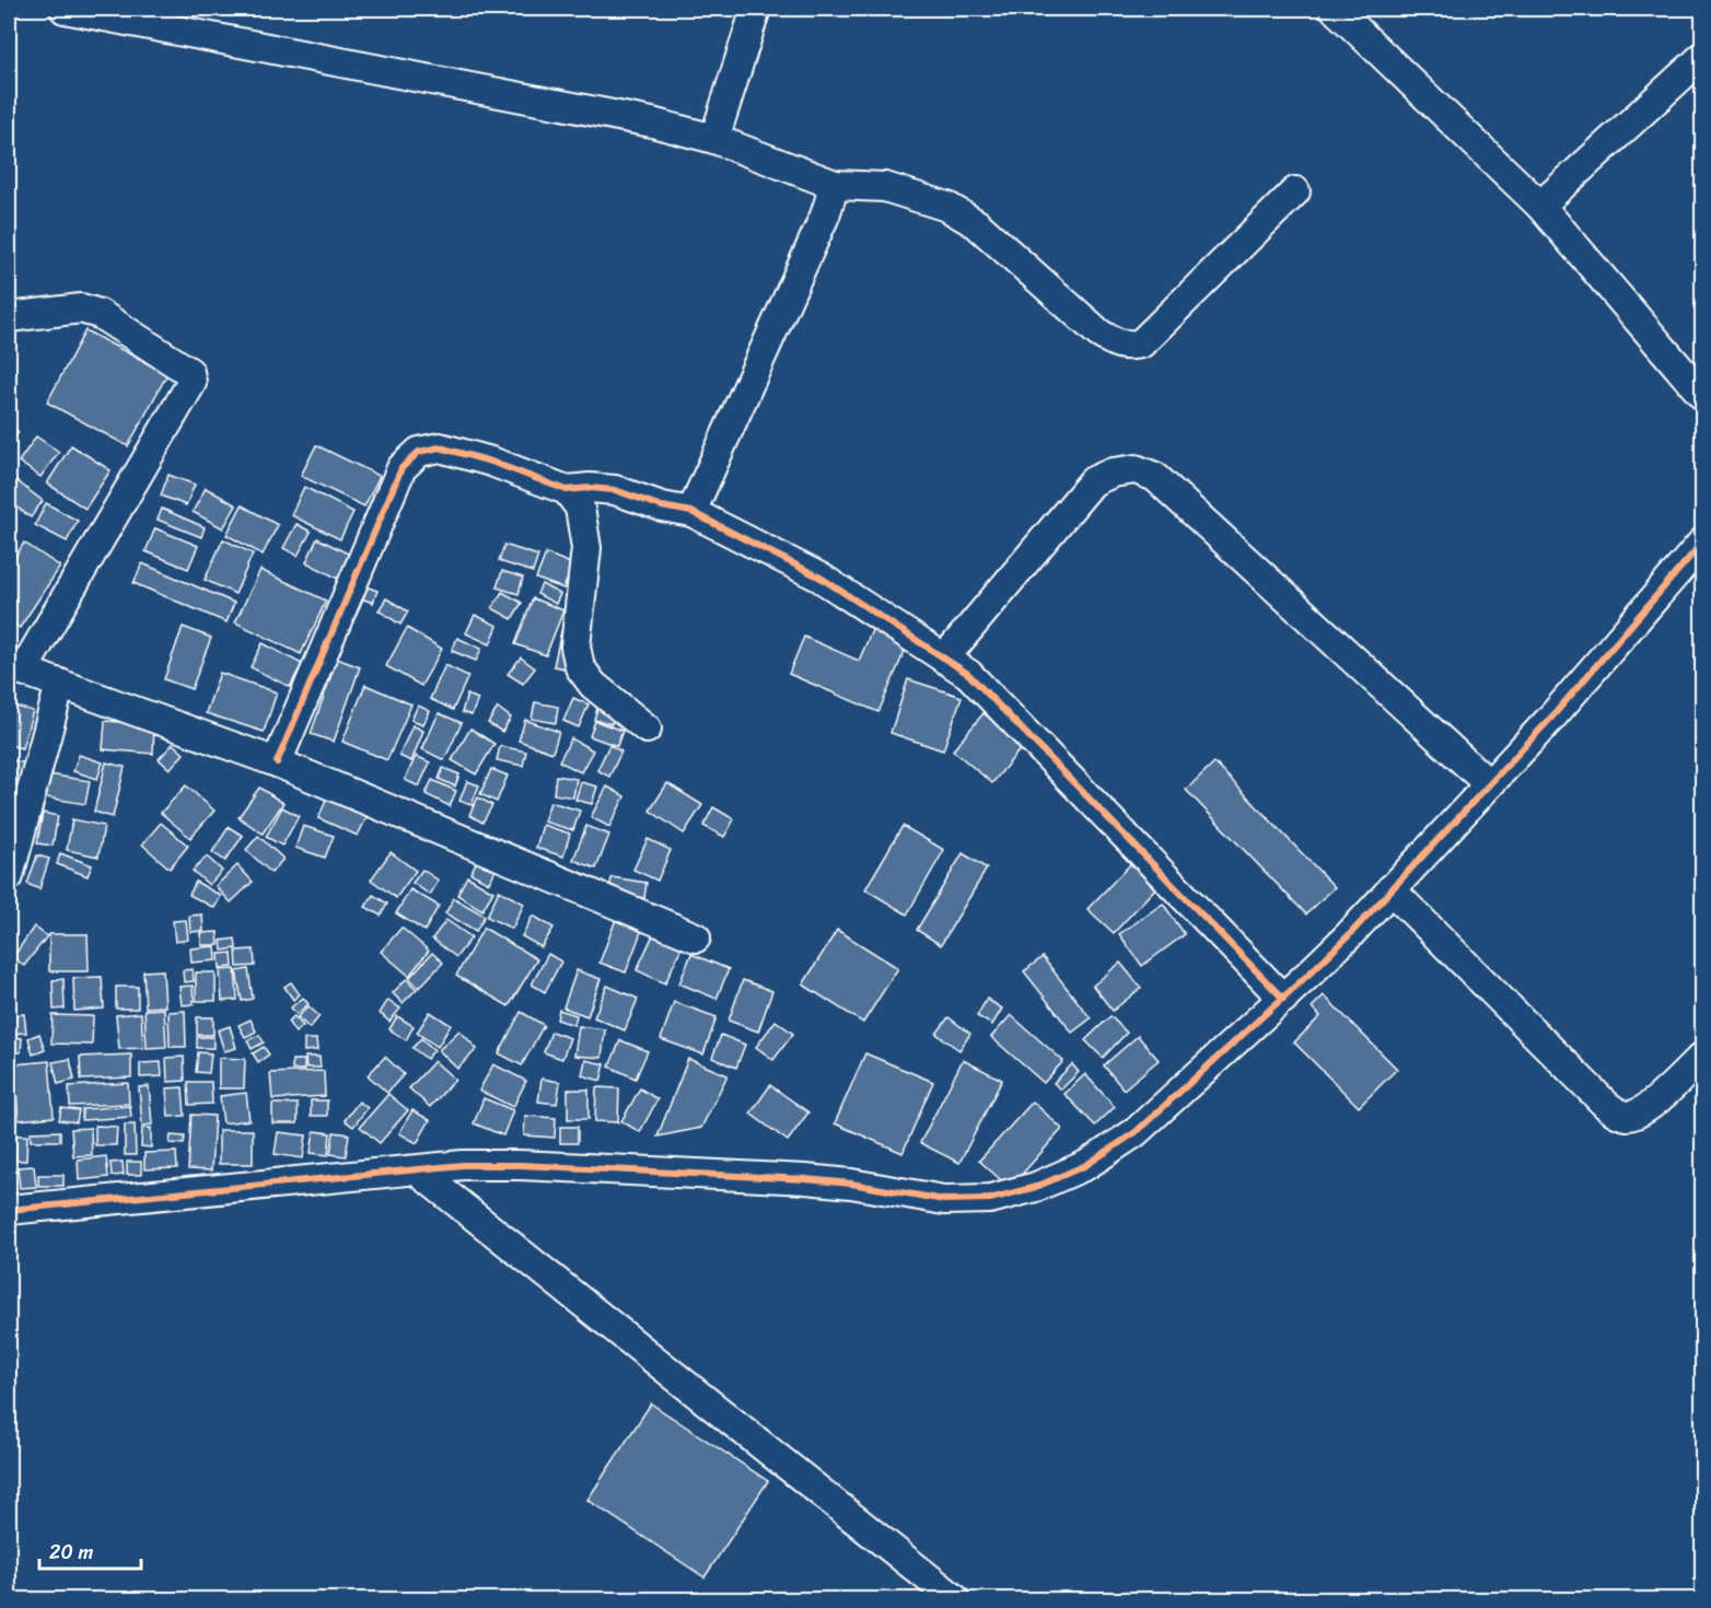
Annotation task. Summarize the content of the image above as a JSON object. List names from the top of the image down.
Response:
{
  "scale_bar": "20 m"
}
